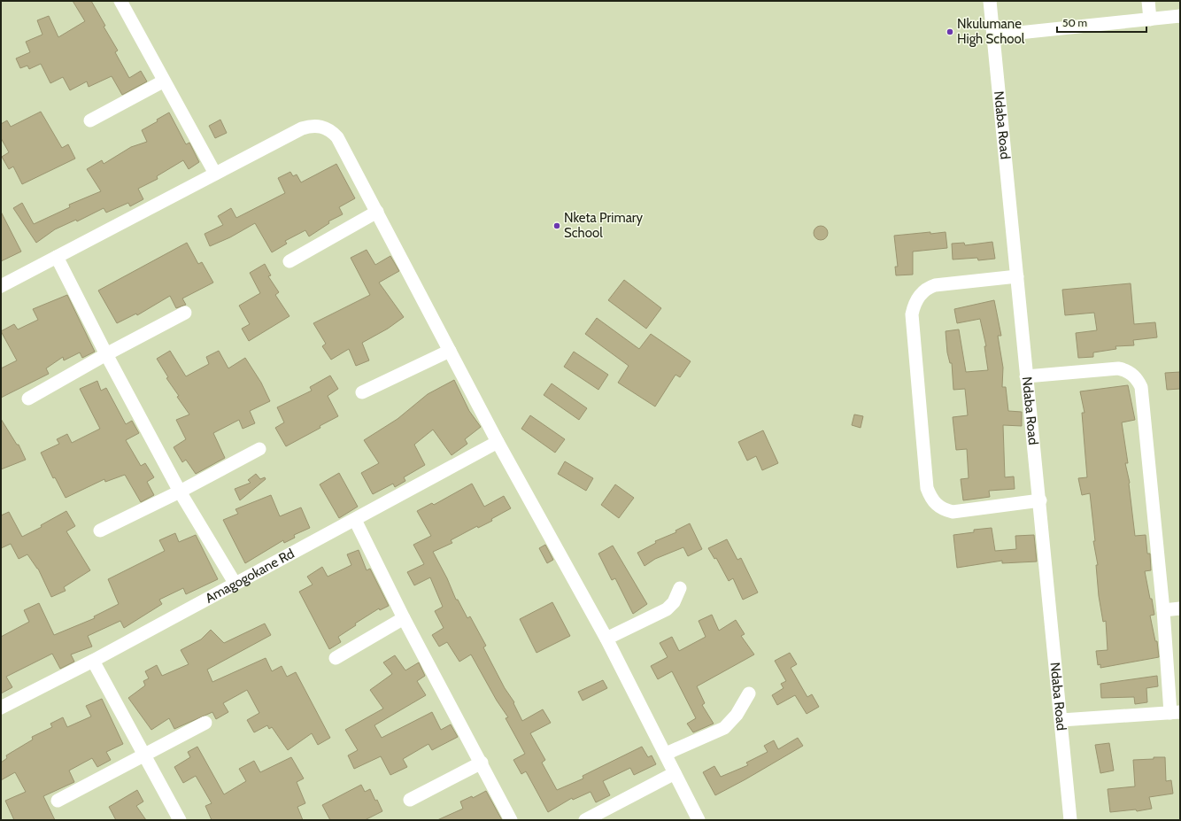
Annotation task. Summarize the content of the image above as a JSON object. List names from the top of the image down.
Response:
{
  "streets": {
    "street": ["Ndaba Road", "Amagogokane Rd"]
  },
  "places": ["Nkulumane High School", "Nketa Primary School"],
  "scale_bar": "50 m"
}
